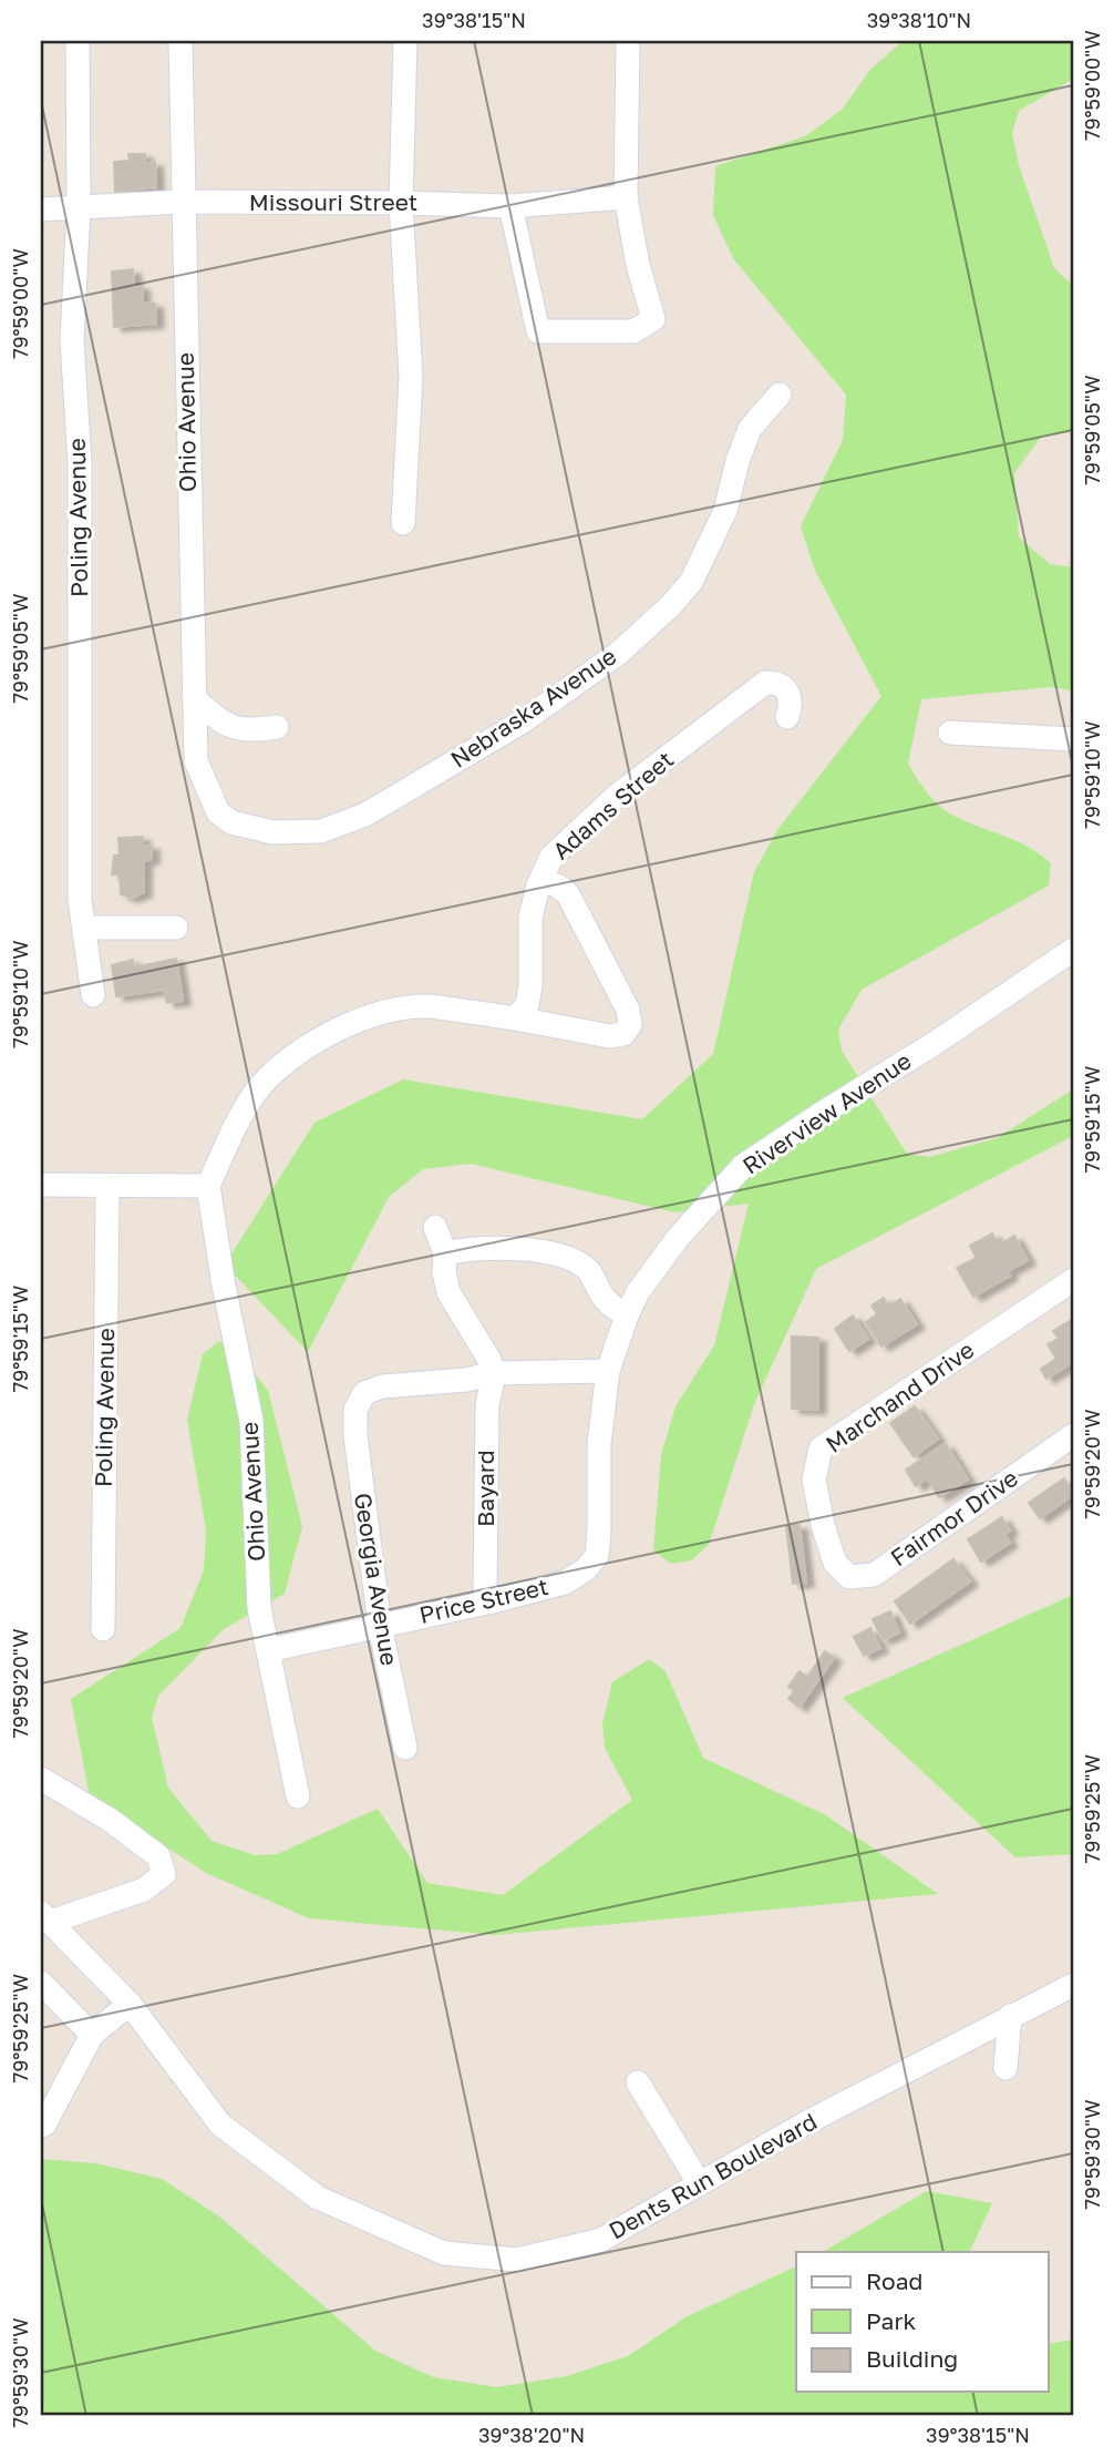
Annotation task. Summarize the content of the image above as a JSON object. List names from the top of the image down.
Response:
{
  "streets": {
    "street": [
      "Missouri Street",
      "Ohio Avenue",
      "Poling Avenue",
      "Nebraska Avenue",
      "Adams Street",
      "Riverview Avenue",
      "Marchand Drive",
      "Bayard",
      "Fairmor Drive",
      "Georgia Avenue",
      "Price Street",
      "Dents Run Boulevard"
    ]
  },
  "crossings": [
    ["Missouri Street", "Ohio Avenue"],
    ["Missouri Street", "Poling Avenue"],
    ["Ohio Avenue", "Nebraska Avenue"],
    ["Ohio Avenue", "Price Street"],
    ["Riverview Avenue", "Price Street"],
    ["Marchand Drive", "Fairmor Drive"],
    ["Bayard", "Georgia Avenue"],
    ["Bayard", "Price Street"],
    ["Georgia Avenue", "Price Street"]
  ],
  "legend": ["Road", "Park", "Building"],
  "coordinates": [
    "39°38'15\"N",
    "39°38'10\"N",
    "79°59'00\"W",
    "79°59'05\"W",
    "79°59'10\"W",
    "79°59'15\"W",
    "79°59'20\"W",
    "79°59'25\"W",
    "79°59'30\"W",
    "39°38'20\"N"
  ]
}
